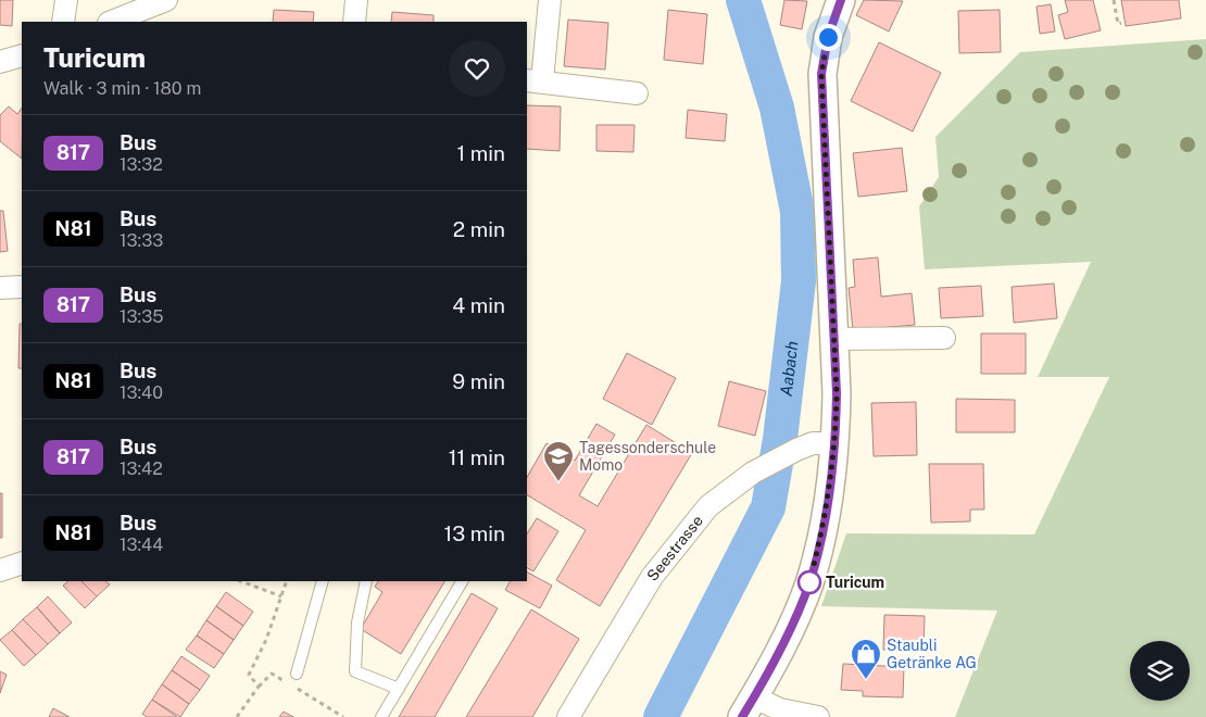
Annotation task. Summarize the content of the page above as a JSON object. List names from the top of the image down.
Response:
{
  "streets": {
    "street": ["Seestrasse"]
  },
  "water": ["Aabach"],
  "places": {
    "school or university": ["Tagessonderschule Momo"],
    "other": ["Turicum"],
    "shop": ["Staubli Getränke AG"]
  },
  "lines": ["bus line 817"],
  "page": {
    "heading": ["Turicum", "Walk · 3 min · 180 m"],
    "list": [
      {
        "mark": "817",
        "name": "Bus",
        "note": "13:32",
        "value": "1 min"
      },
      {
        "mark": "N81",
        "name": "Bus",
        "note": "13:33",
        "value": "2 min"
      },
      {
        "mark": "817",
        "name": "Bus",
        "note": "13:35",
        "value": "4 min"
      },
      {
        "mark": "N81",
        "name": "Bus",
        "note": "13:40",
        "value": "9 min"
      },
      {
        "mark": "817",
        "name": "Bus",
        "note": "13:42",
        "value": "11 min"
      },
      {
        "mark": "N81",
        "name": "Bus",
        "note": "13:44",
        "value": "13 min"
      }
    ]
  }
}
